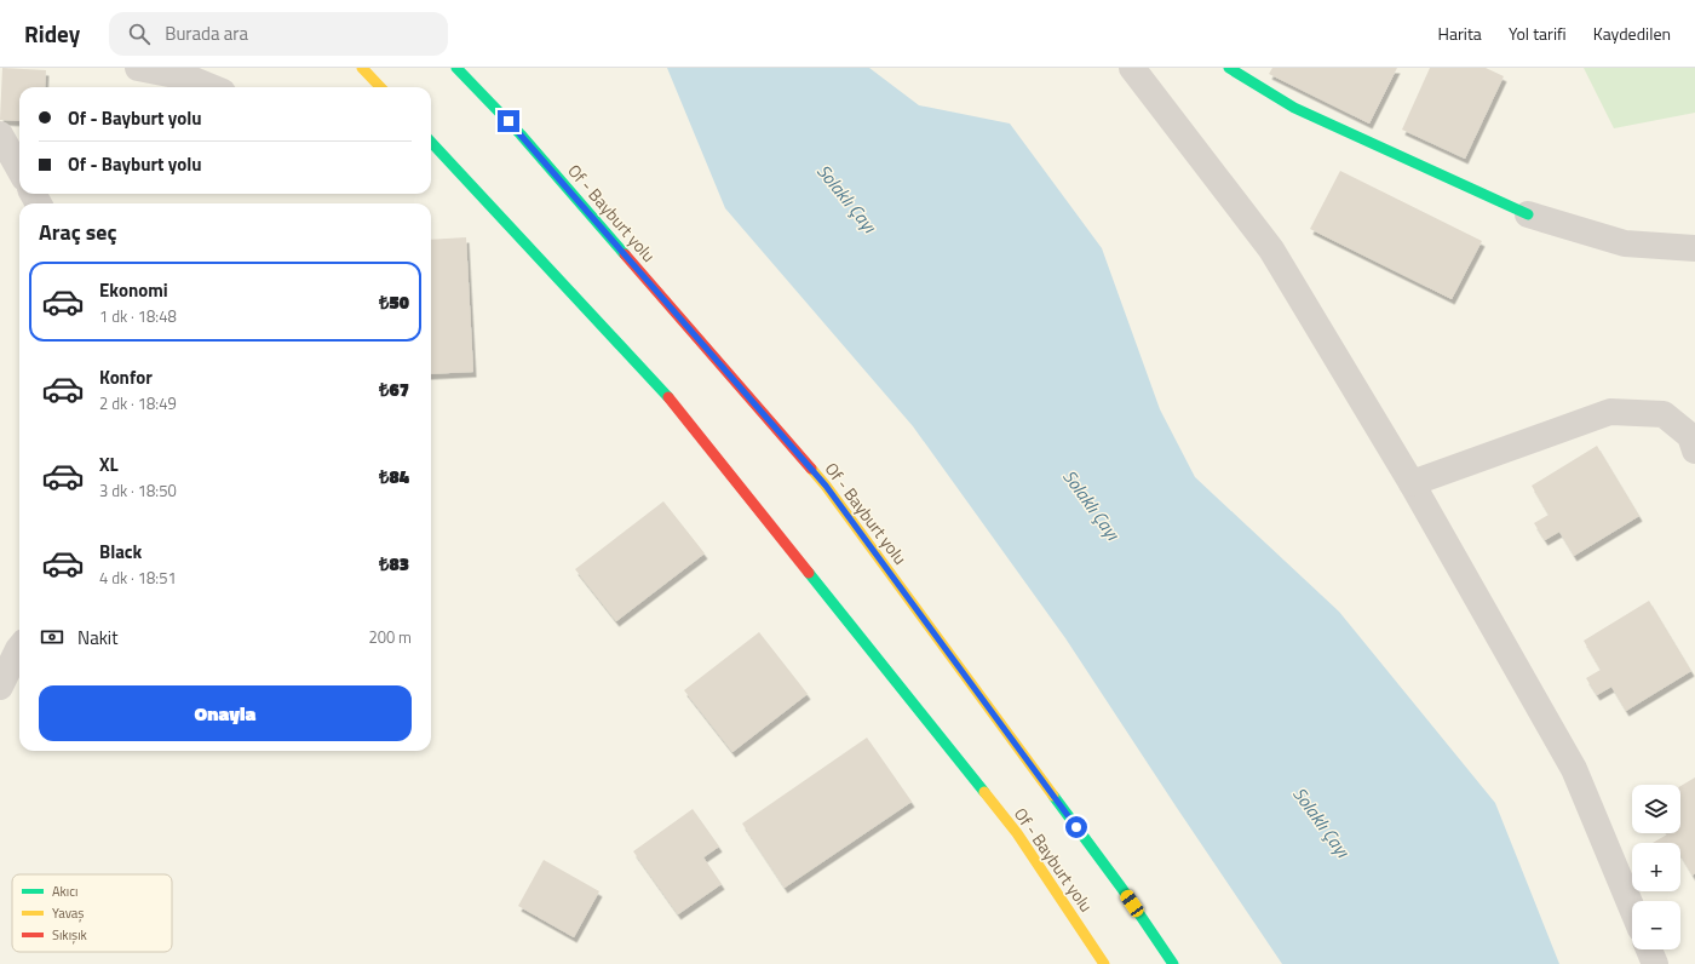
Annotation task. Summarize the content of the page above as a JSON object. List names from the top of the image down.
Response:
{
  "streets": {
    "main road": ["Of - Bayburt yolu"]
  },
  "water": ["Solaklı Çayı"],
  "legend": ["Akıcı", "Yavaş", "Sıkışık"],
  "page": {
    "header": "Ridey",
    "search": "Burada ara",
    "nav": ["Harita", "Yol tarifi", "Kaydedilen"],
    "banner": ["Of - Bayburt yolu", "Of - Bayburt yolu"],
    "heading": "Araç seç",
    "list": [
      {
        "name": "Ekonomi",
        "note": "1 dk · 18:48",
        "value": "₺50"
      },
      {
        "name": "Konfor",
        "note": "2 dk · 18:49",
        "value": "₺67"
      },
      {
        "name": "XL",
        "note": "3 dk · 18:50",
        "value": "₺84"
      },
      {
        "name": "Black",
        "note": "4 dk · 18:51",
        "value": "₺83"
      }
    ],
    "pay": ["Nakit", "200 m"],
    "buttons": "Onayla",
    "map_buttons": ["+", "−"]
  }
}
